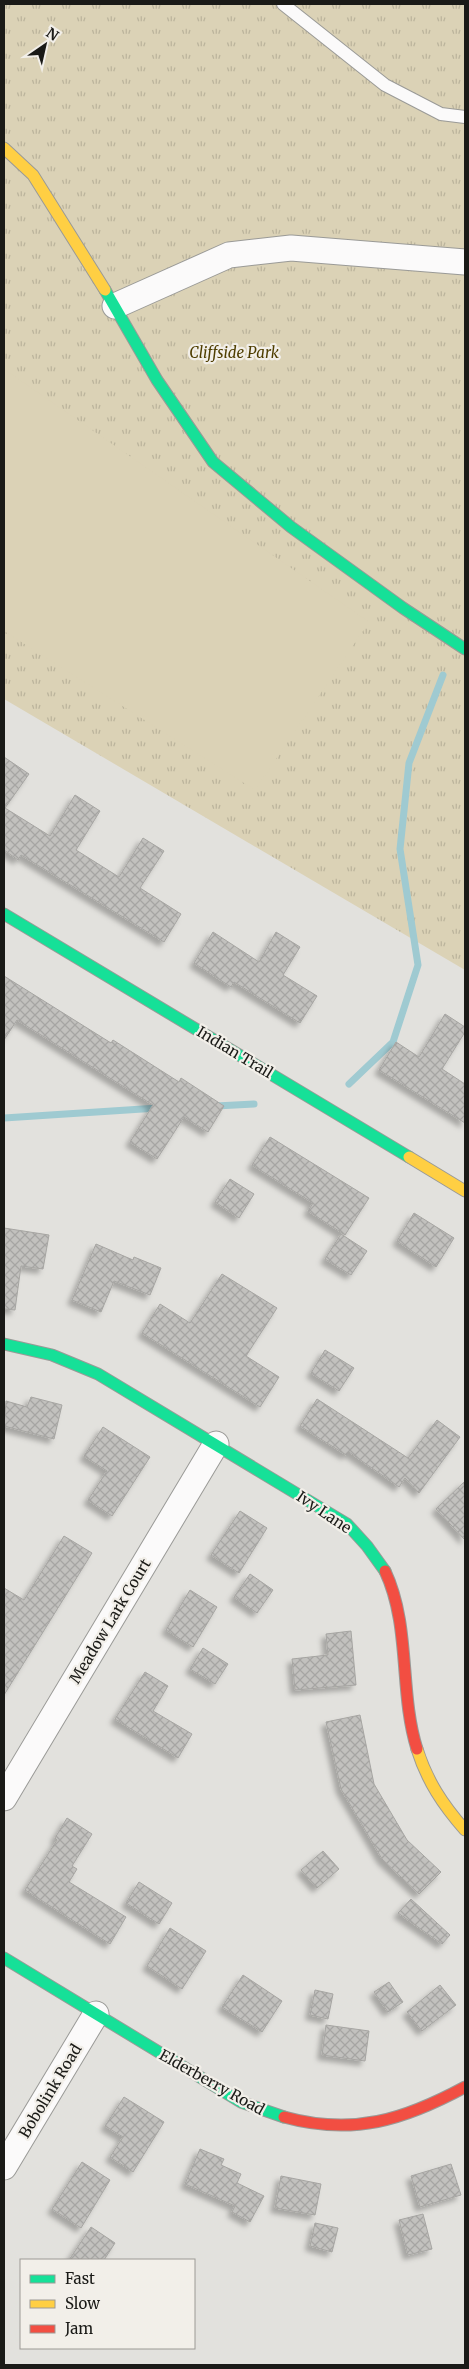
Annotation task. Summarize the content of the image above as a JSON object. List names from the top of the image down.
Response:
{
  "streets": {
    "street": [
      "Indian Trail",
      "Ivy Lane",
      "Meadow Lark Court",
      "Elderberry Road",
      "Bobolink Road"
    ]
  },
  "crossings": [
    ["Ivy Lane", "Meadow Lark Court"],
    ["Elderberry Road", "Bobolink Road"]
  ],
  "parks": ["Cliffside Park"],
  "legend": ["Fast", "Slow", "Jam"],
  "north": "top right"
}
